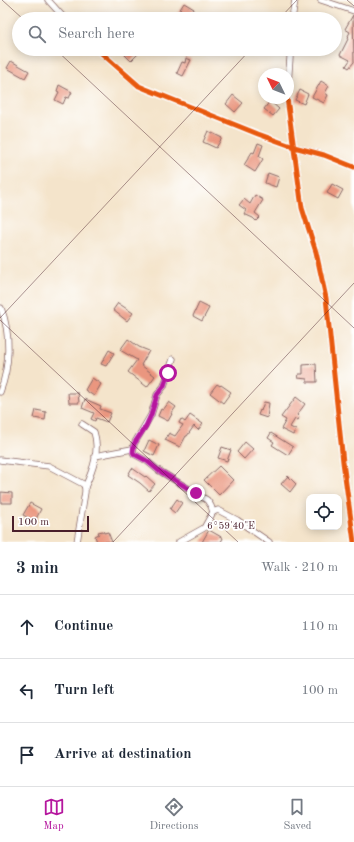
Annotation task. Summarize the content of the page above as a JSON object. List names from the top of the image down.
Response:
{
  "scale_bar": "100 m",
  "north": "top left",
  "page": {
    "search": "Search here",
    "scale": "100 m",
    "heading": ["3 min", "Walk · 210 m"],
    "list": [
      ["Continue", "110 m"],
      ["Turn left", "100 m"],
      "Arrive at destination"
    ],
    "nav": ["Map", "Directions", "Saved"]
  },
  "coordinates": ["6°59'40\"E"]
}
